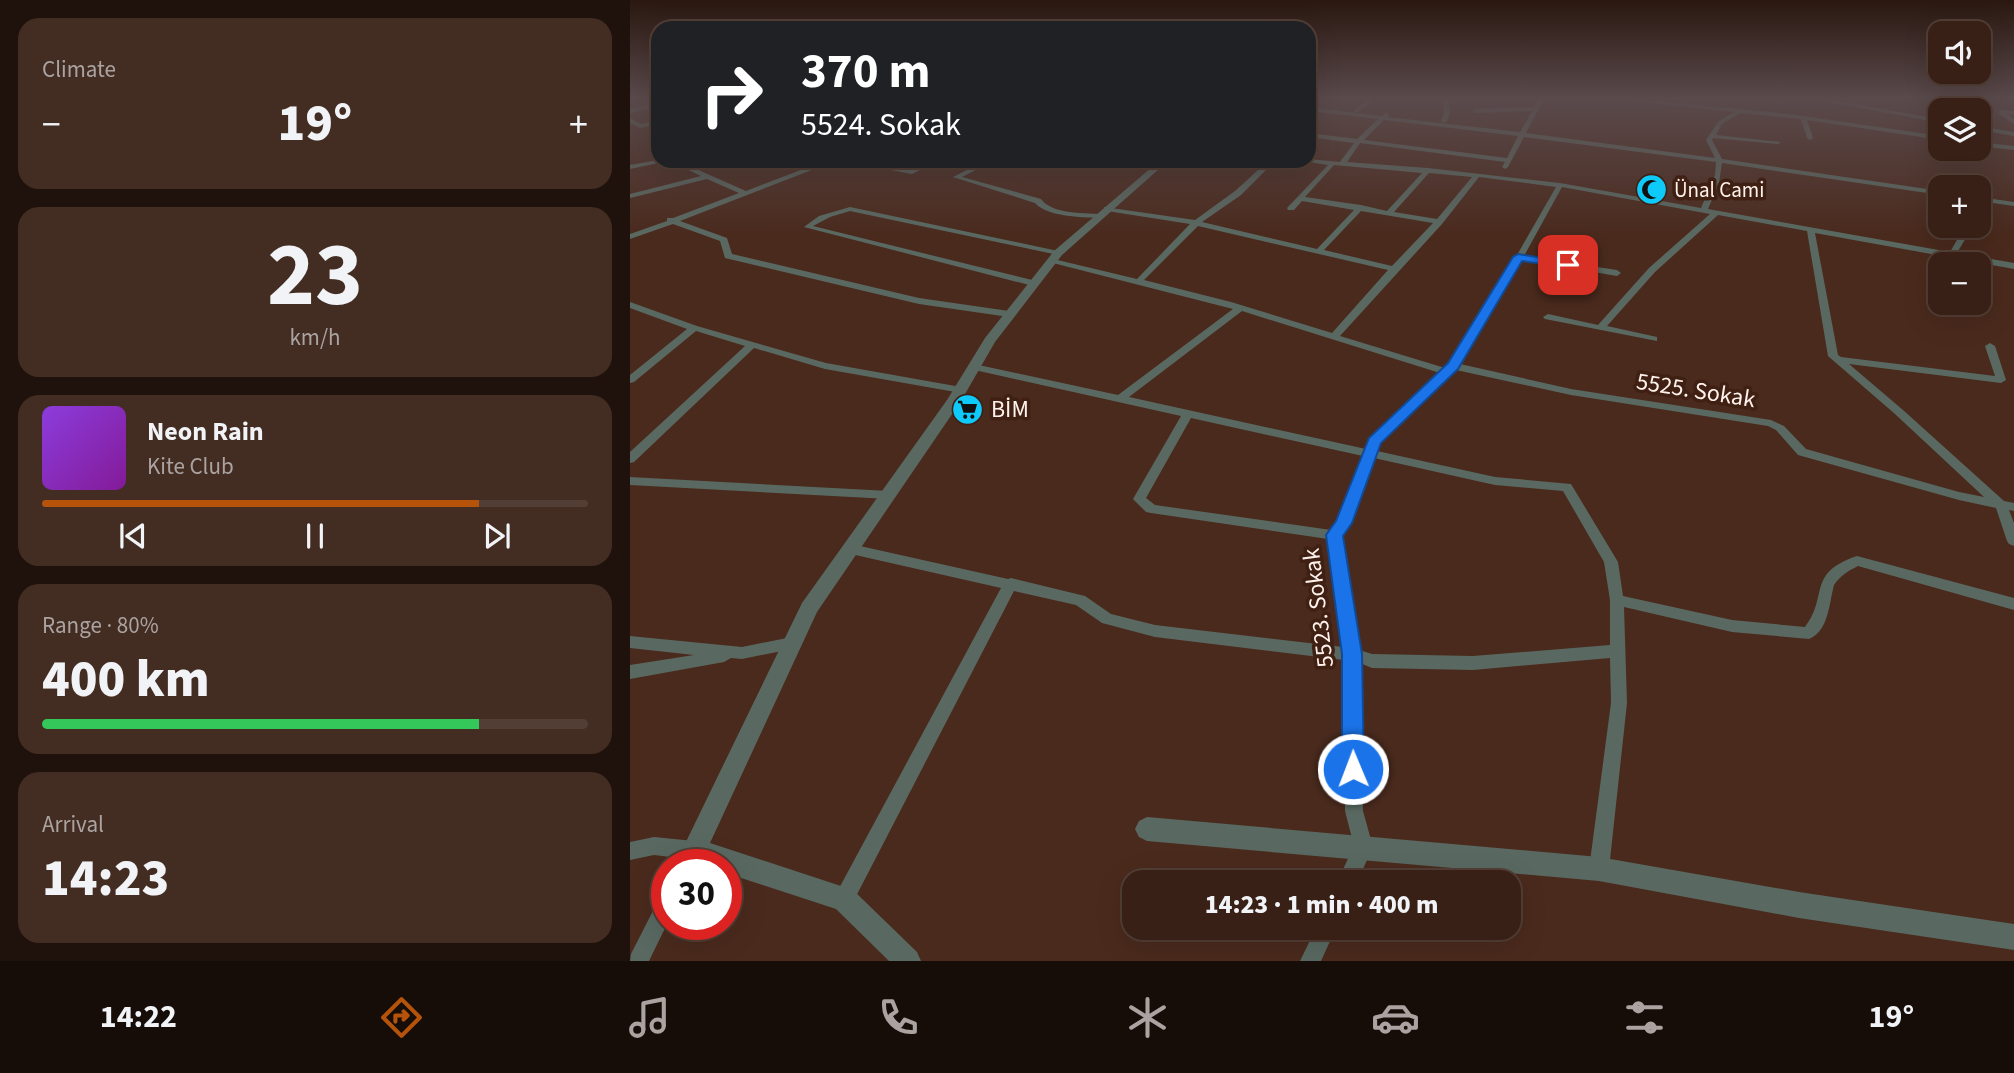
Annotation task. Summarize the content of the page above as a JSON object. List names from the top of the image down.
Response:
{
  "streets": {
    "street": ["5525. Sokak", "5523. Sokak"]
  },
  "crossings": [
    ["5525. Sokak", "5523. Sokak"]
  ],
  "places": {
    "mosque": ["Ünal Cami"],
    "supermarket": ["BİM"]
  },
  "page": {
    "tile": [
      "Climate",
      ["23", "km/h"],
      ["Range · 80%", "400 km"],
      ["Arrival", "14:23"]
    ],
    "map_buttons": ["+", "−"],
    "turn": ["370 m", "5524. Sokak"],
    "heat": ["−", "19°", "+"],
    "song": ["Neon Rain", "Kite Club"],
    "limit": "30",
    "trip": "14:23 · 1 min · 400 m",
    "tabs": ["14:22", "19°"]
  }
}
